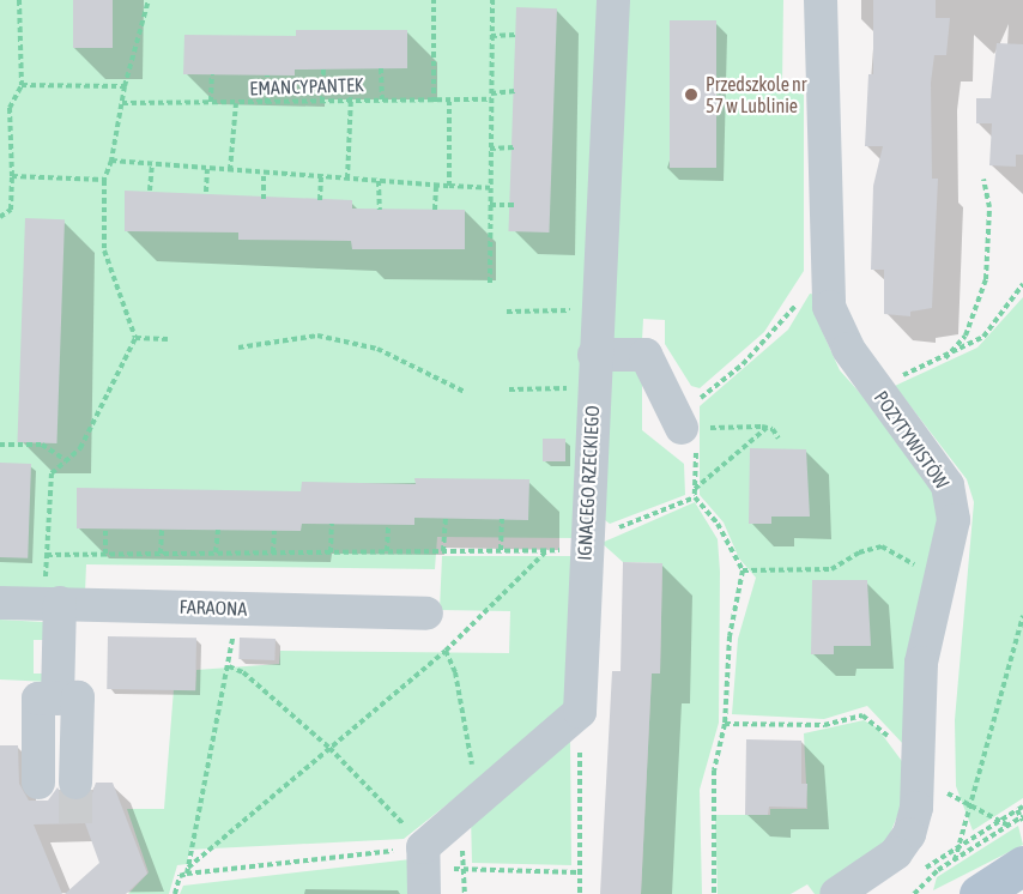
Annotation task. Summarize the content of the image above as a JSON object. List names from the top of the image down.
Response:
{
  "streets": {
    "street": ["POZYTYWISTÓW", "IGNACEGO RZECKIEGO", "FARAONA"],
    "path": ["EMANCYPANTEK"]
  },
  "places": ["Przedszkole nr 57 w Lublinie"]
}
